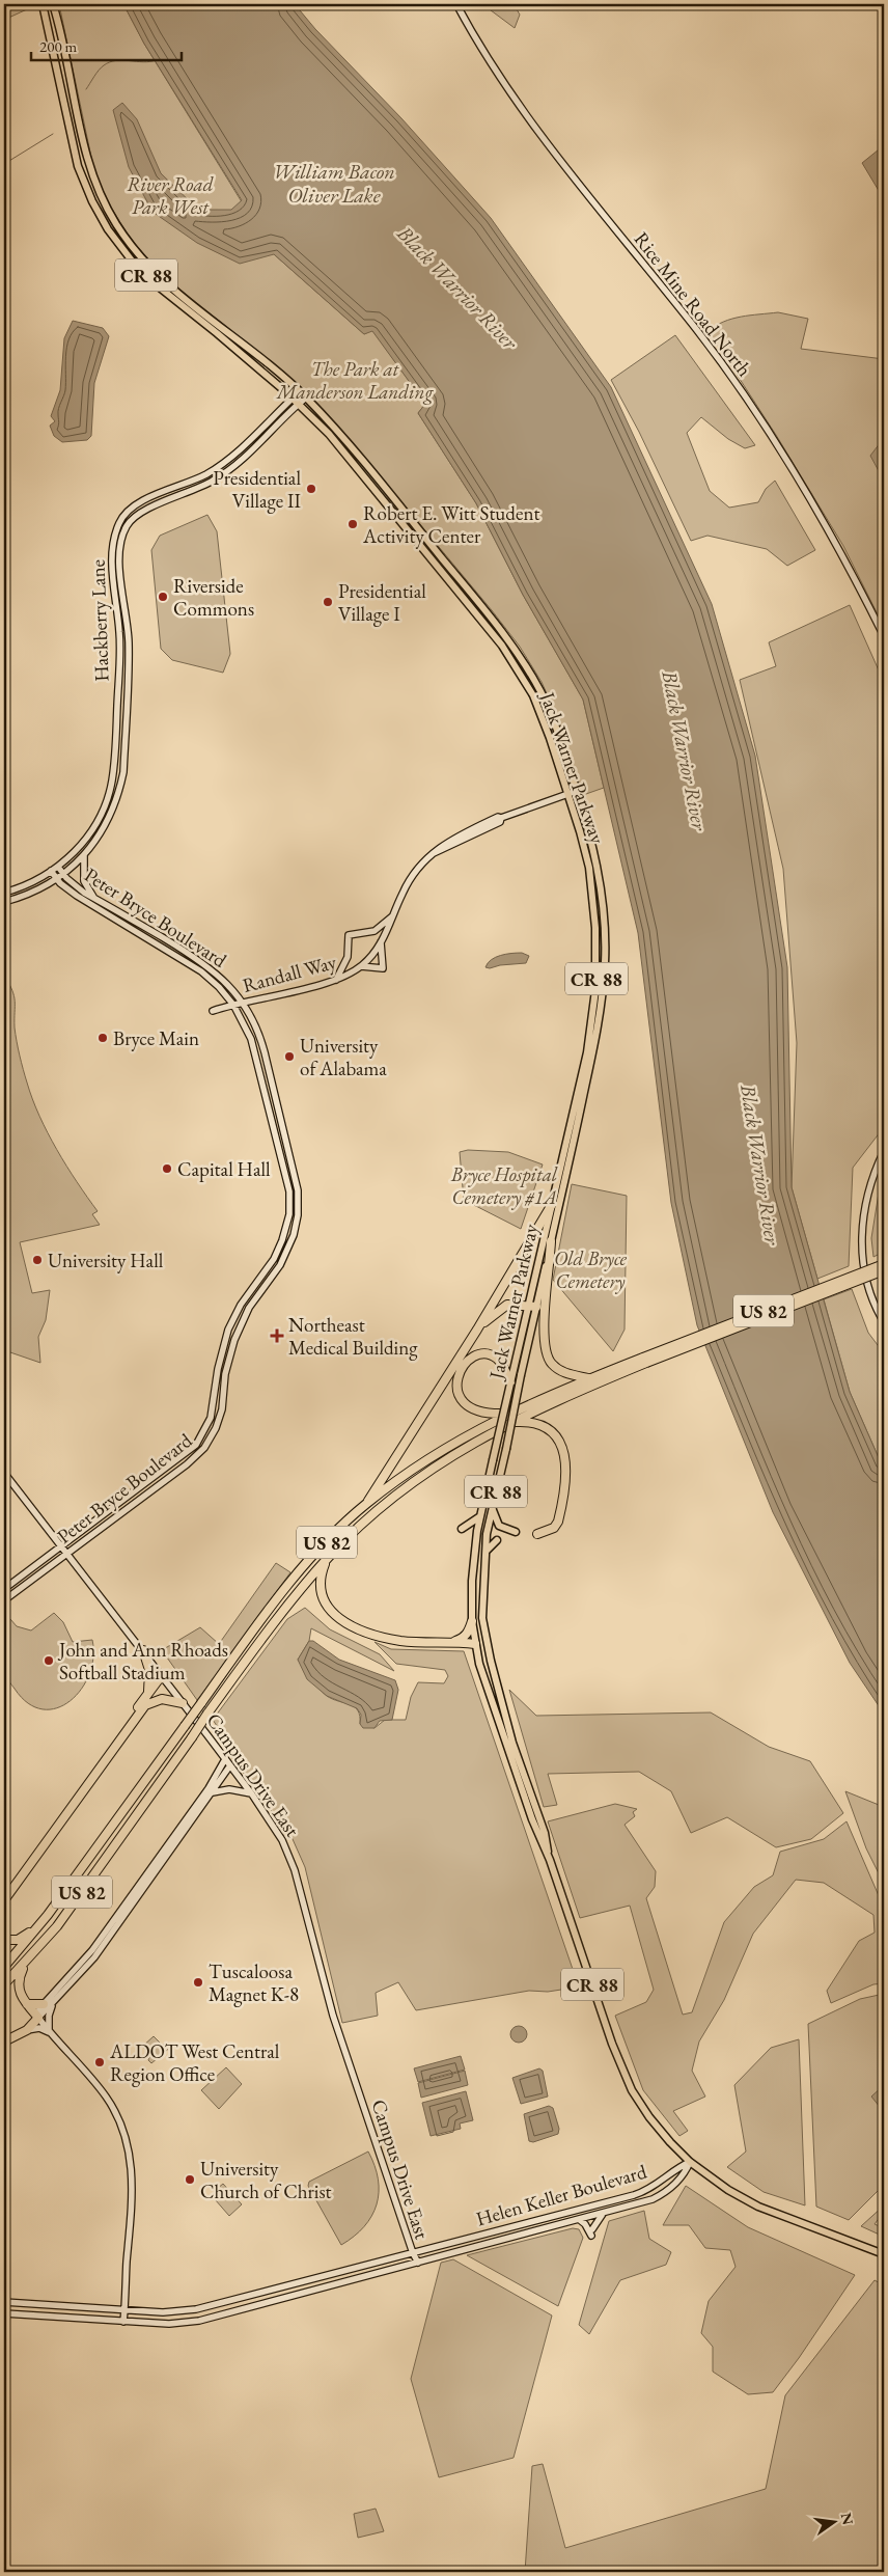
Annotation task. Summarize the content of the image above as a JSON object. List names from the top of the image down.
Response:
{
  "streets": {
    "highway": ["US 82"],
    "main road": ["CR 88", "Jack Warner Parkway"],
    "street": [
      "Rice Mine Road North",
      "Hackberry Lane",
      "Peter Bryce Boulevard",
      "Randall Way",
      "Campus Drive East",
      "Helen Keller Boulevard"
    ]
  },
  "crossings": [
    ["CR 88", "Jack Warner Parkway"],
    ["CR 88", "Helen Keller Boulevard"],
    ["Hackberry Lane", "Jack Warner Parkway"],
    ["Hackberry Lane", "Peter Bryce Boulevard"],
    ["Jack Warner Parkway", "Randall Way"],
    ["Peter Bryce Boulevard", "Randall Way"],
    ["Peter Bryce Boulevard", "Campus Drive East"],
    ["Campus Drive East", "Helen Keller Boulevard"]
  ],
  "water": ["William Bacon Oliver Lake", "Black Warrior River"],
  "parks": [
    "River Road Park West",
    "The Park at Manderson Landing",
    "Bryce Hospital Cemetery #1A",
    "Old Bryce Cemetery"
  ],
  "places": {
    "other": [
      "Presidential Village II",
      "Robert E. Witt Student Activity Center",
      "Riverside Commons",
      "Presidential Village I",
      "Bryce Main",
      "University of Alabama",
      "Capital Hall",
      "University Hall",
      "John and Ann Rhoads Softball Stadium",
      "Tuscaloosa Magnet K-8",
      "ALDOT West Central Region Office",
      "University Church of Christ"
    ],
    "health": ["Northeast Medical Building"]
  },
  "scale_bar": "200 m",
  "north": "right"
}
